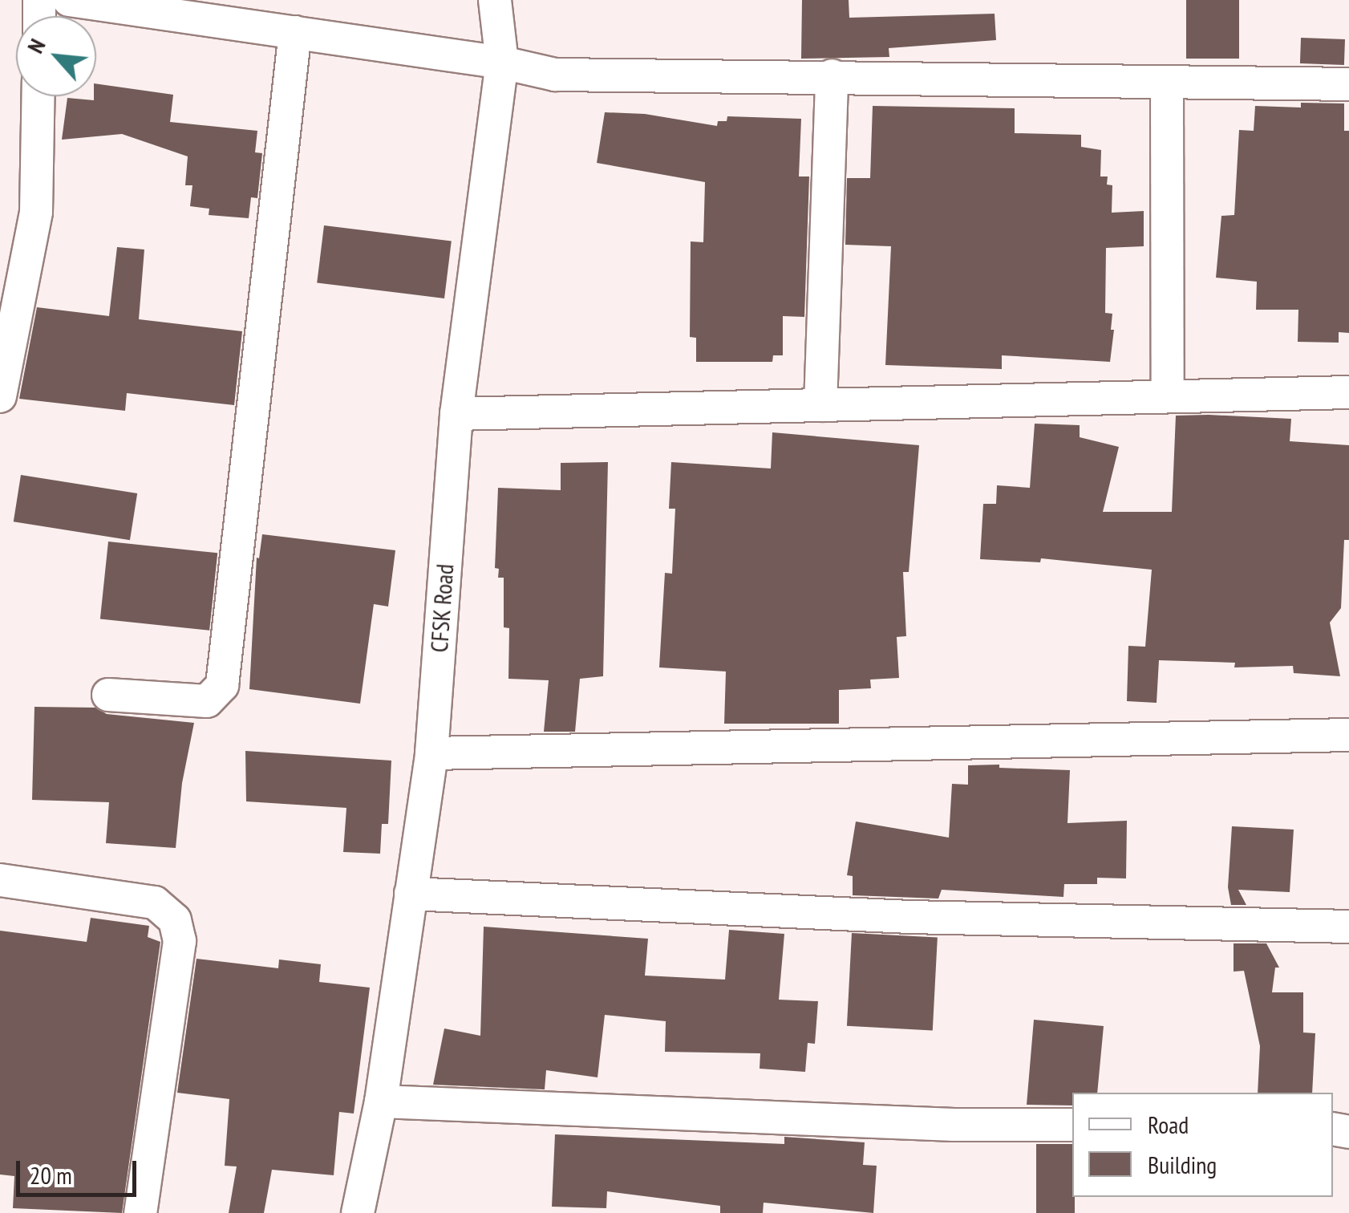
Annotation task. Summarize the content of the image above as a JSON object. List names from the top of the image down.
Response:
{
  "streets": {
    "street": ["CFSK Road"]
  },
  "legend": ["Road", "Building"],
  "scale_bar": "20 m",
  "north": "top left"
}
